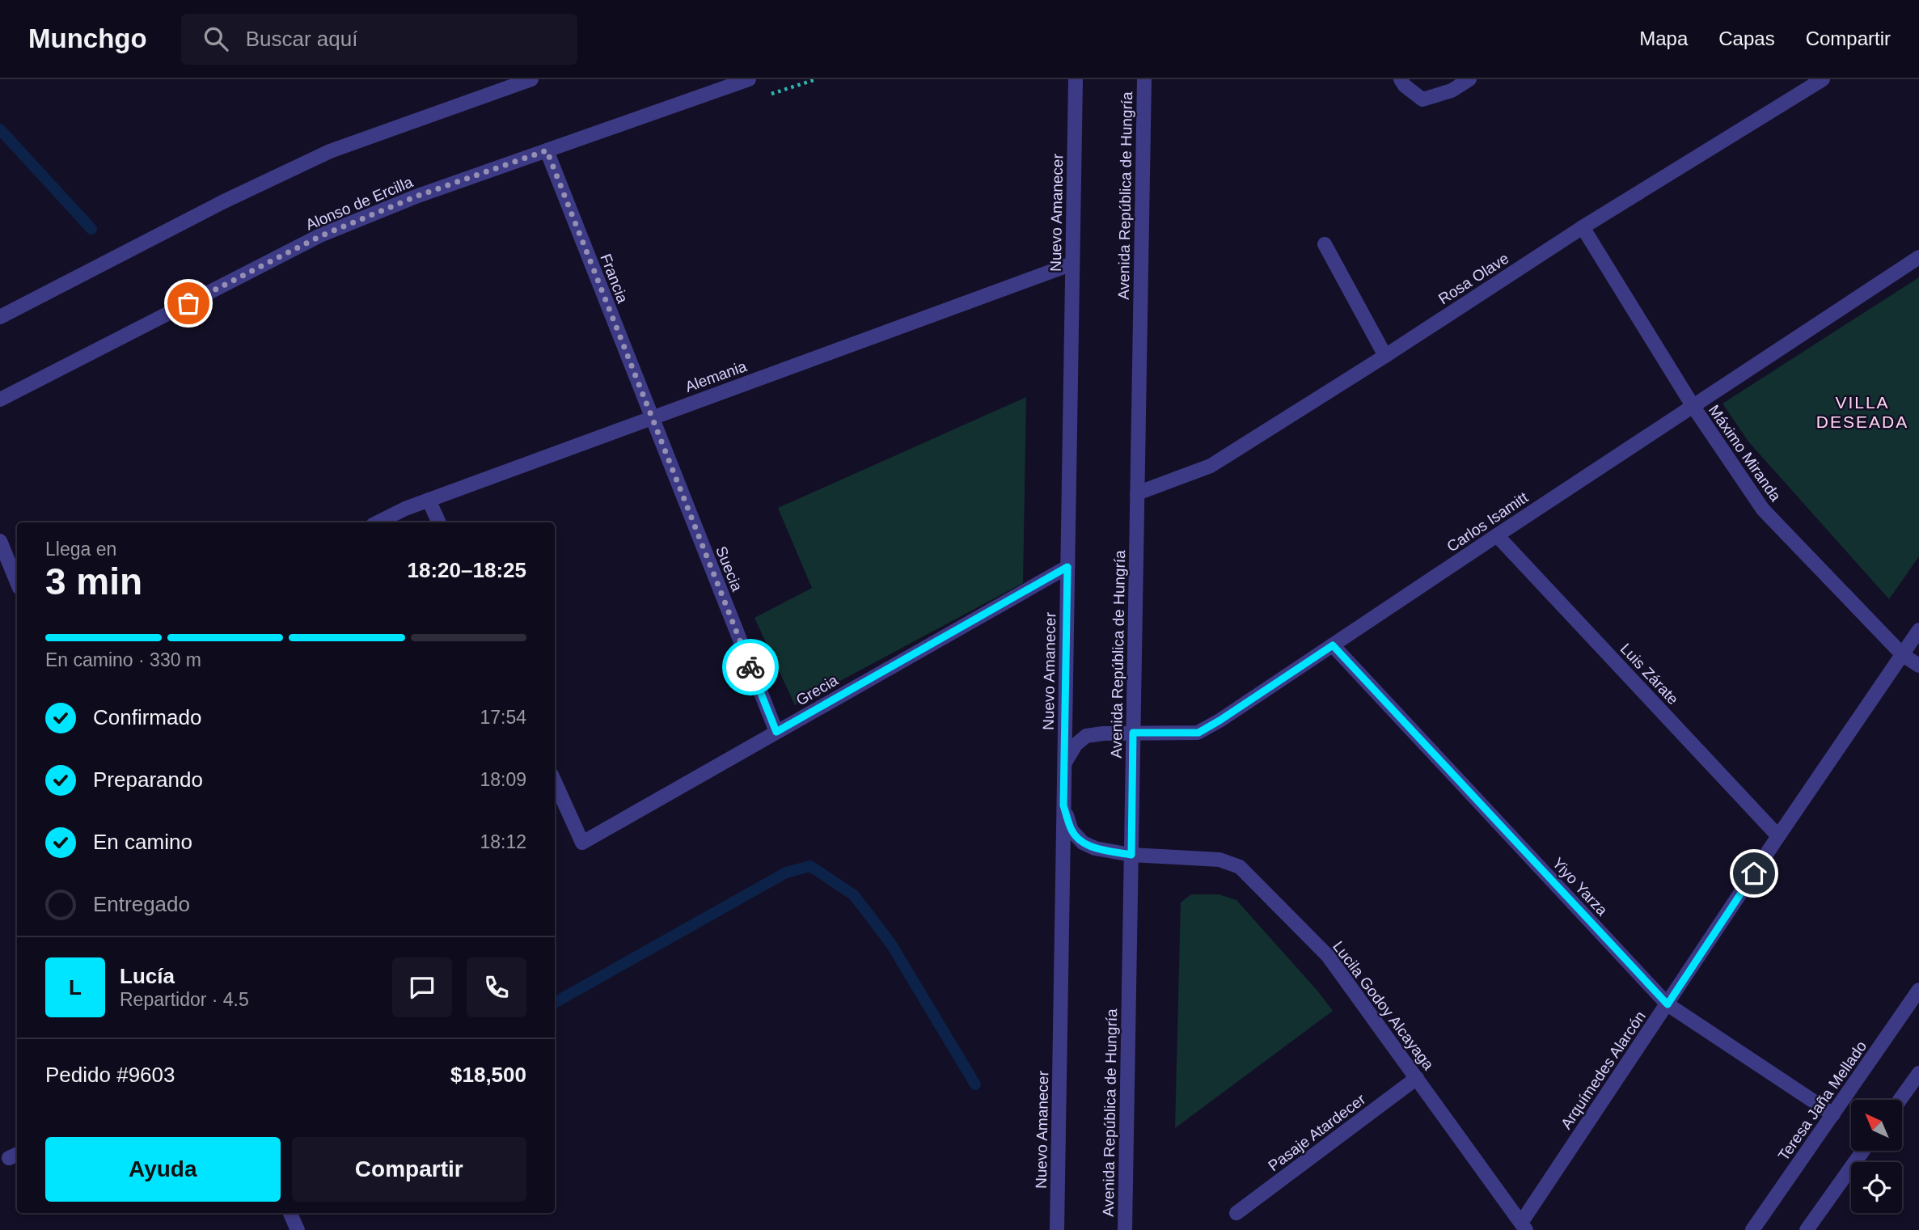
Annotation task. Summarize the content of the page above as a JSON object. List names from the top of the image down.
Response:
{
  "streets": {
    "street": [
      "Avenida República de Hungría",
      "Alonso de Ercilla",
      "Nuevo Amanecer",
      "Francia",
      "Rosa Olave",
      "Alemania",
      "Máximo Miranda",
      "Carlos Isamitt",
      "Suecia",
      "Luis Zárate",
      "Grecia",
      "Yiyo Yarza",
      "Lucila Godoy Alcayaga",
      "Arquímedes Alarcón",
      "Teresa Jaña Mellado",
      "Pasaje Atardecer"
    ]
  },
  "crossings": [
    ["Avenida República de Hungría", "Rosa Olave"],
    ["Avenida República de Hungría", "Carlos Isamitt"],
    ["Avenida República de Hungría", "Lucila Godoy Alcayaga"],
    ["Alonso de Ercilla", "Francia"],
    ["Nuevo Amanecer", "Alemania"],
    ["Nuevo Amanecer", "Carlos Isamitt"],
    ["Nuevo Amanecer", "Grecia"],
    ["Nuevo Amanecer", "Lucila Godoy Alcayaga"],
    ["Francia", "Alemania"],
    ["Francia", "Suecia"],
    ["Rosa Olave", "Máximo Miranda"],
    ["Alemania", "Suecia"],
    ["Máximo Miranda", "Carlos Isamitt"],
    ["Máximo Miranda", "Arquímedes Alarcón"],
    ["Carlos Isamitt", "Luis Zárate"],
    ["Carlos Isamitt", "Yiyo Yarza"],
    ["Suecia", "Grecia"],
    ["Luis Zárate", "Arquímedes Alarcón"],
    ["Yiyo Yarza", "Arquímedes Alarcón"],
    ["Yiyo Yarza", "Teresa Jaña Mellado"],
    ["Lucila Godoy Alcayaga", "Arquímedes Alarcón"],
    ["Lucila Godoy Alcayaga", "Pasaje Atardecer"]
  ],
  "districts": ["VILLA DESEADA"],
  "north": "top left",
  "page": {
    "header": "Munchgo",
    "search": "Buscar aquí",
    "nav": ["Mapa", "Capas", "Compartir"],
    "heading": ["3 min", "Llega en", "18:20–18:25"],
    "panel": [
      "Lucía",
      "Repartidor · 4.5",
      "Pedido #9603",
      "$18,500"
    ],
    "bar": "En camino · 330 m",
    "list": [
      ["Confirmado", "17:54"],
      ["Preparando", "18:09"],
      ["En camino", "18:12"],
      "Entregado"
    ],
    "round": "L",
    "buttons": ["Ayuda", "Compartir"]
  }
}
